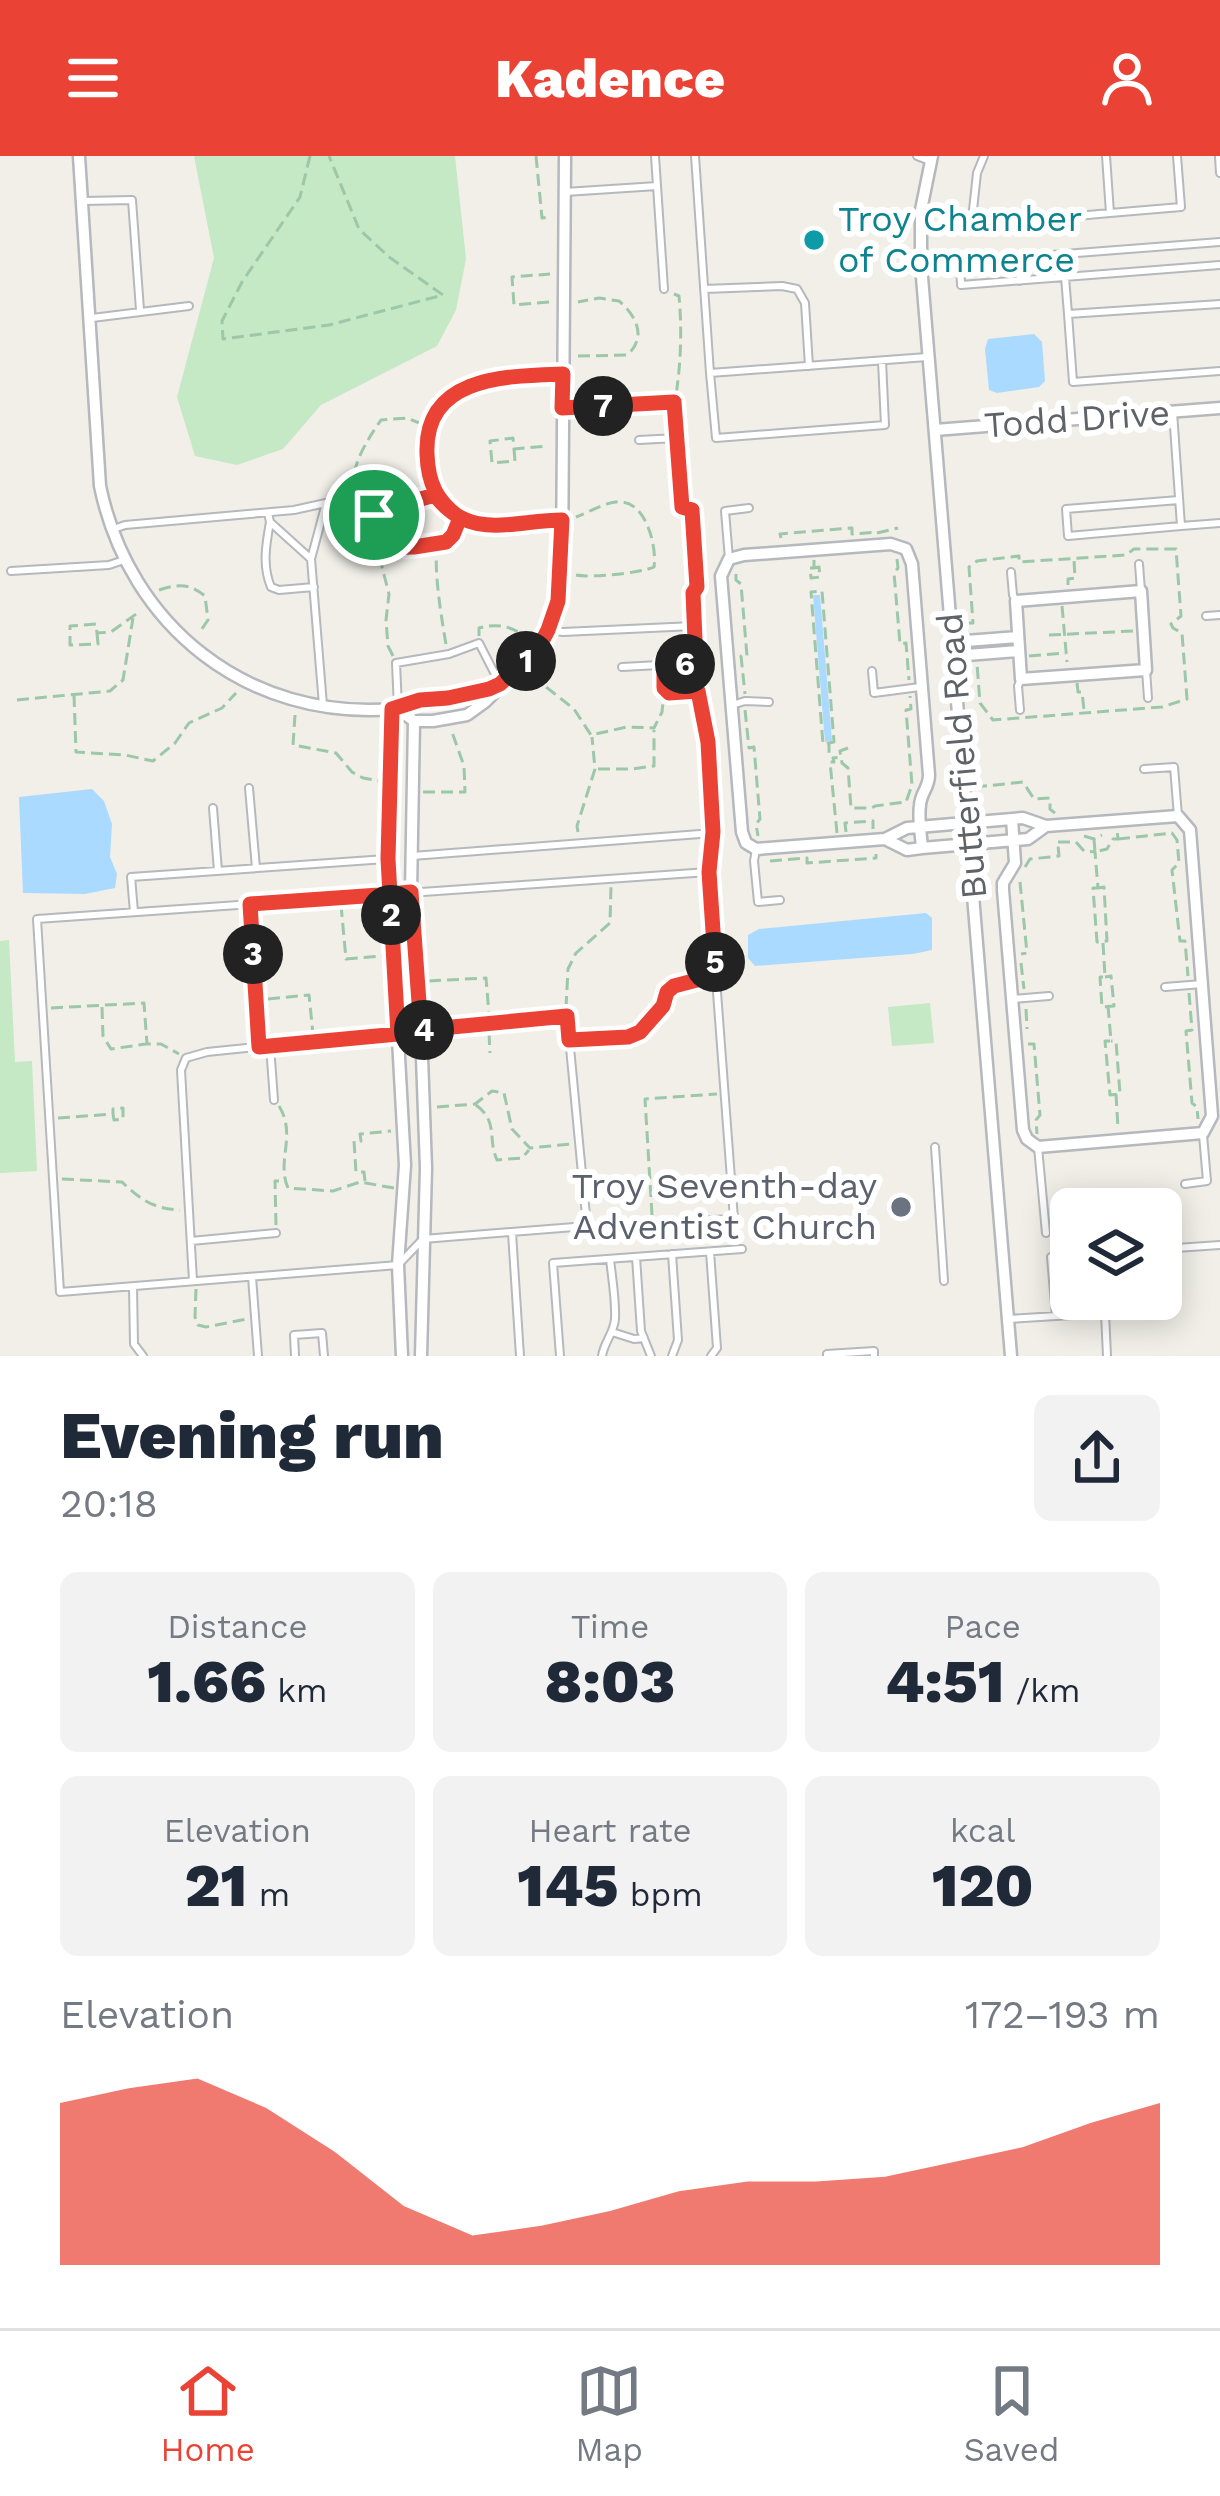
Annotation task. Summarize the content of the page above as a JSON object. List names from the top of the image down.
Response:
{
  "streets": {
    "street": ["Todd Drive", "Butterfield Road"]
  },
  "crossings": [
    ["Todd Drive", "Butterfield Road"]
  ],
  "places": ["Troy Chamber of Commerce", "Troy Seventh-day Adventist Church"],
  "page": {
    "header": "Kadence",
    "pins": [
      "7",
      "1",
      "6",
      "2",
      "3",
      "5",
      "4"
    ],
    "heading": ["Evening run", "20:18"],
    "stats": [
      ["Distance", "1.66 km"],
      ["Time", "8:03"],
      ["Pace", "4:51 /km"],
      ["Elevation", "21 m"],
      ["Heart rate", "145 bpm"],
      ["kcal", "120"]
    ],
    "chart": ["Elevation", "172–193 m"],
    "tabs": ["Home", "Map", "Saved"]
  }
}
